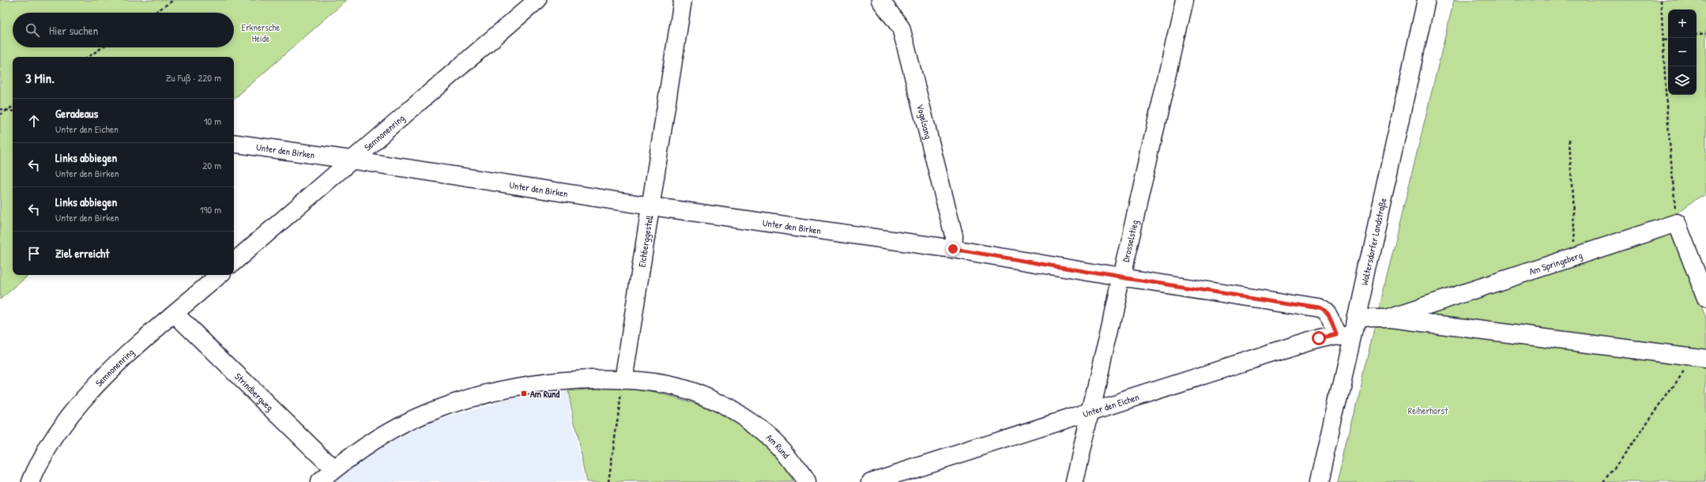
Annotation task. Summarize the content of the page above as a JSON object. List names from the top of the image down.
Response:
{
  "streets": {
    "street": [
      "Vogelsang",
      "Semnonenring",
      "Unter den Birken",
      "Eichberggestell",
      "Drosselstieg",
      "Woltersdorfer Landstraße",
      "Am Springeberg",
      "Strindbergweg",
      "Unter den Eichen",
      "Am Rund"
    ]
  },
  "crossings": [
    ["Vogelsang", "Unter den Birken"],
    ["Semnonenring", "Unter den Birken"],
    ["Semnonenring", "Strindbergweg"],
    ["Unter den Birken", "Eichberggestell"],
    ["Unter den Birken", "Drosselstieg"],
    ["Unter den Birken", "Woltersdorfer Landstraße"],
    ["Unter den Birken", "Unter den Eichen"],
    ["Eichberggestell", "Am Rund"],
    ["Drosselstieg", "Unter den Eichen"],
    ["Woltersdorfer Landstraße", "Am Springeberg"],
    ["Woltersdorfer Landstraße", "Unter den Eichen"],
    ["Strindbergweg", "Am Rund"]
  ],
  "parks": ["Erknersche Heide", "Reiherhorst"],
  "places": {
    "transit": ["Am Rund"]
  },
  "page": {
    "map_buttons": ["+", "−"],
    "search": "Hier suchen",
    "heading": ["3 Min.", "Zu Fuß · 220 m"],
    "list": [
      ["Geradeaus", "Unter den Eichen", "10 m"],
      ["Links abbiegen", "Unter den Birken", "20 m"],
      ["Links abbiegen", "Unter den Birken", "190 m"],
      "Ziel erreicht"
    ]
  }
}
